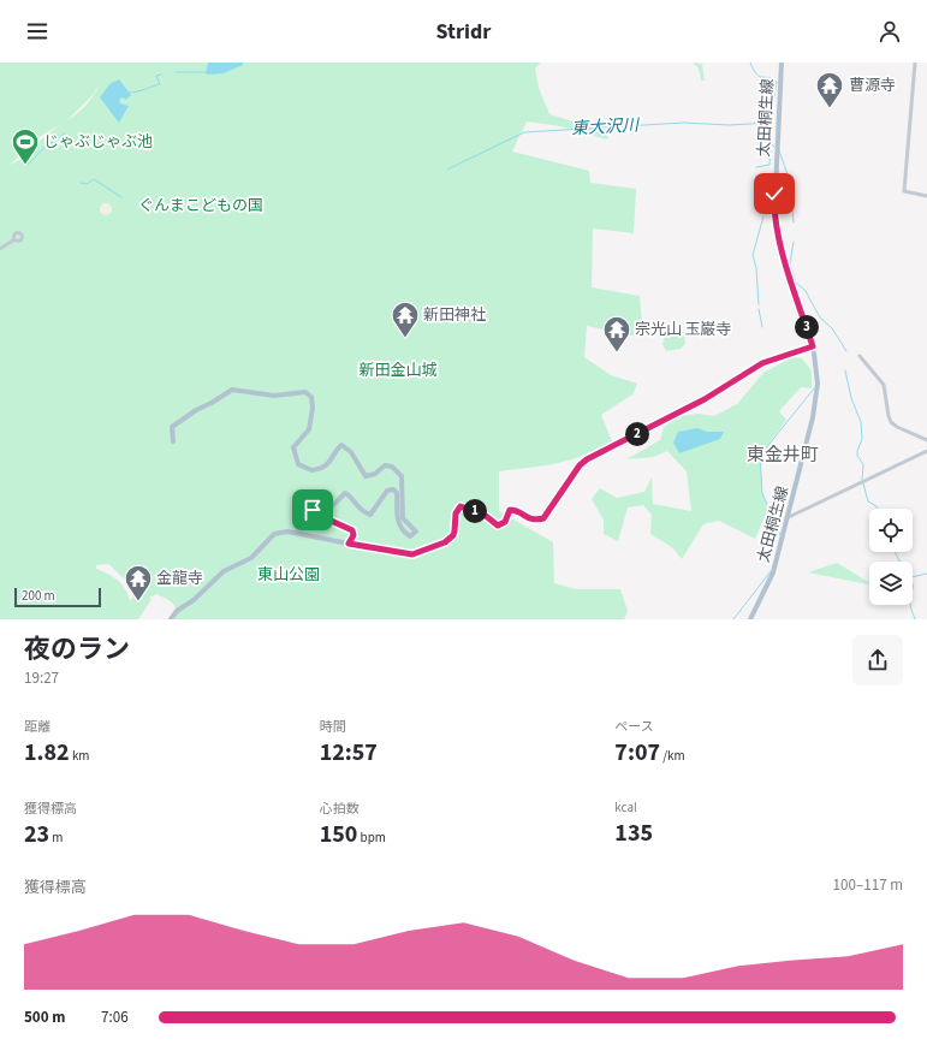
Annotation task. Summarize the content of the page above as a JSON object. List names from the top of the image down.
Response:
{
  "streets": {
    "main road": ["太田桐生線"]
  },
  "districts": ["東金井町"],
  "water": ["東大沢川"],
  "parks": ["ぐんまこどもの国", "新田金山城", "東山公園"],
  "places": {
    "temple": [
      "曹源寺",
      "新田神社",
      "宗光山 玉巌寺",
      "金龍寺"
    ],
    "sports": ["じゃぶじゃぶ池"]
  },
  "scale_bar": "200 m",
  "page": {
    "header": "Stridr",
    "pins": ["3", "2", "1"],
    "scale": "200 m",
    "heading": ["夜のラン", "19:27"],
    "stats": [
      ["距離", "1.82 km"],
      ["時間", "12:57"],
      ["ペース", "7:07 /km"],
      ["獲得標高", "23 m"],
      ["心拍数", "150 bpm"],
      ["kcal", "135"]
    ],
    "chart": ["獲得標高", "100–117 m"],
    "list": [
      {
        "name": "500 m",
        "note": "7:06"
      }
    ]
  }
}
